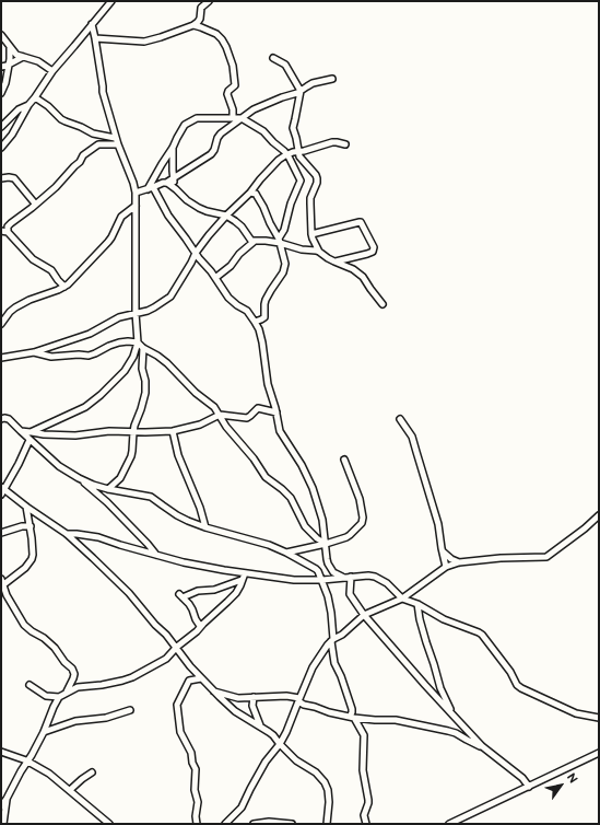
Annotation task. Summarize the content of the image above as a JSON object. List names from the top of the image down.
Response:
{
  "north": "top right"
}
